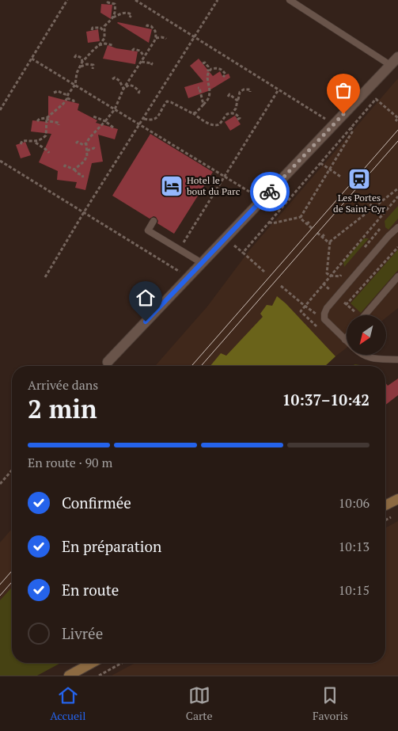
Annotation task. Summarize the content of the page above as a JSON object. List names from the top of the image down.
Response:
{
  "places": {
    "station": ["Les Portes de Saint-Cyr"],
    "hotel": ["Hotel le bout du Parc"]
  },
  "north": "bottom left",
  "page": {
    "heading": ["2 min", "Arrivée dans", "10:37–10:42"],
    "bar": "En route · 90 m",
    "list": [
      ["Confirmée", "10:06"],
      ["En préparation", "10:13"],
      ["En route", "10:15"],
      "Livrée"
    ],
    "tabs": ["Accueil", "Carte", "Favoris"]
  }
}
